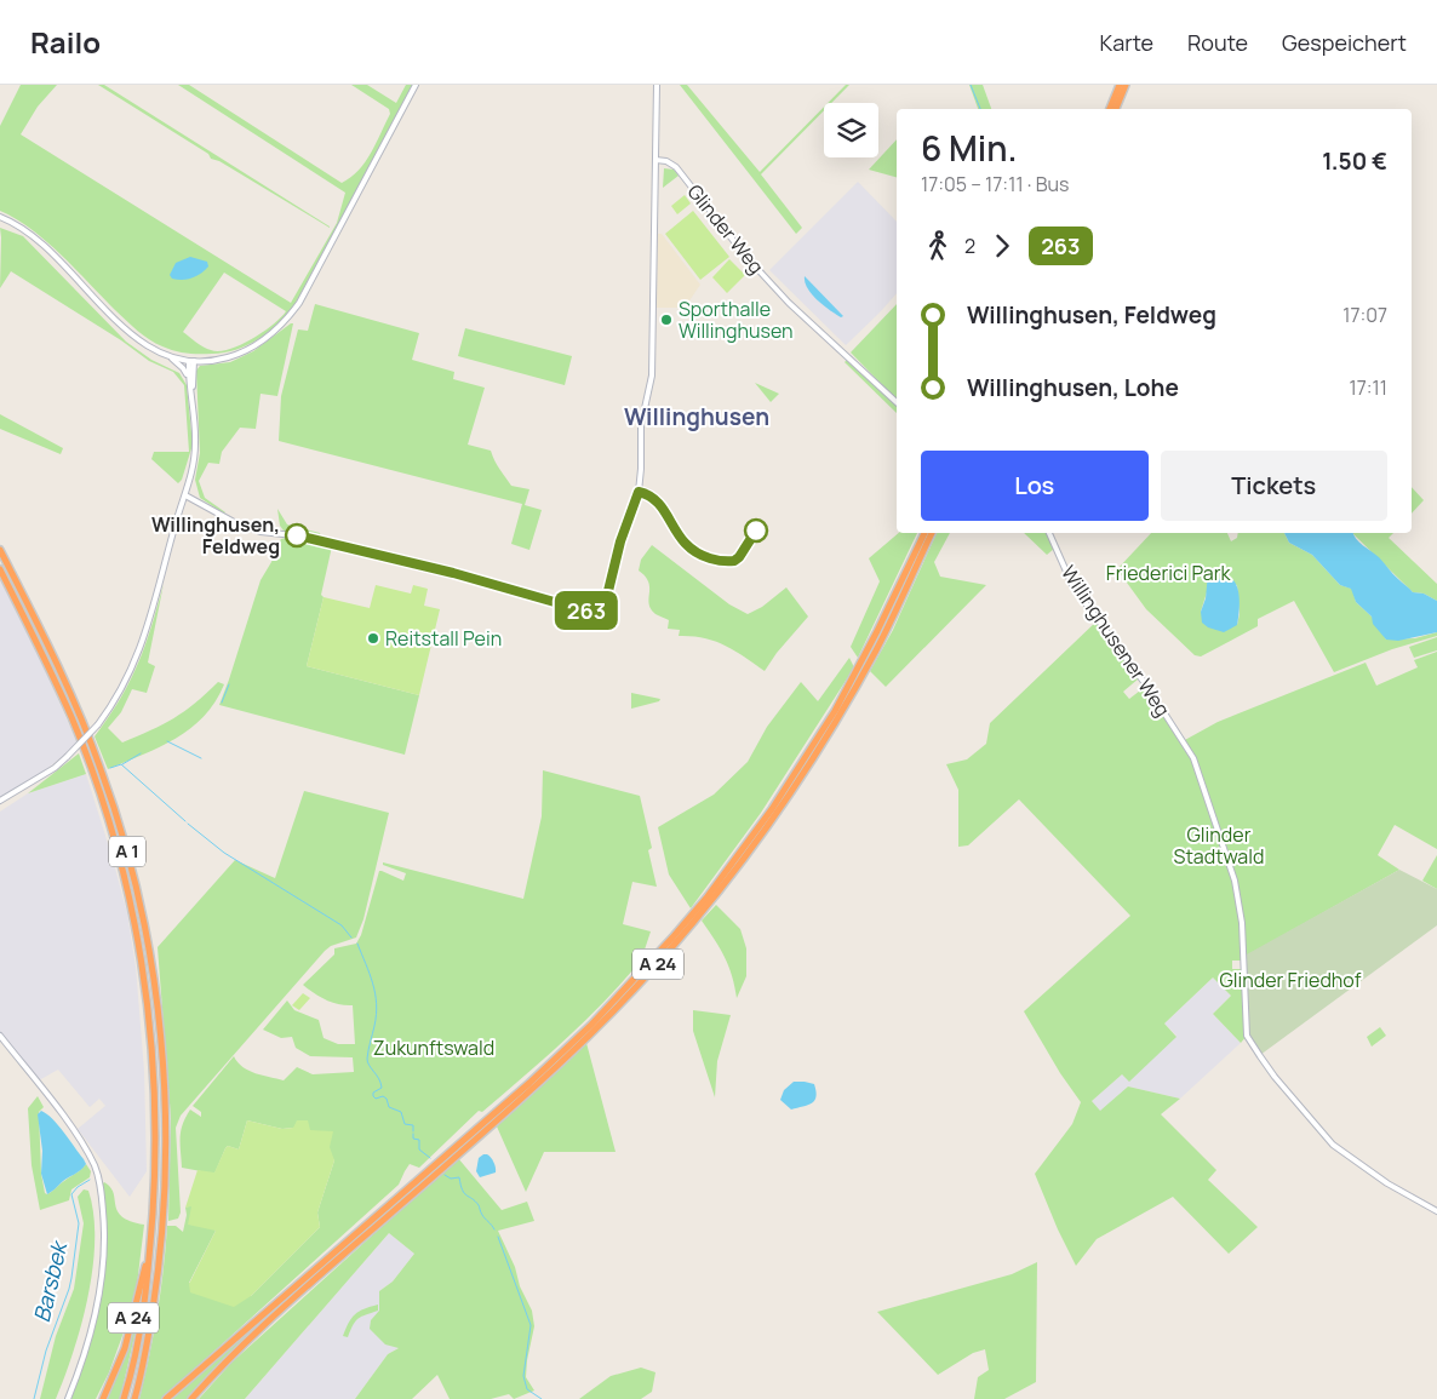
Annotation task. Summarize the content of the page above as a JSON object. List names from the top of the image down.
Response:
{
  "streets": {
    "highway": ["A 1", "A 24"],
    "street": ["Glinder Weg", "Willinghusener Weg"]
  },
  "crossings": [
    ["A 1", "A 24"]
  ],
  "districts": ["Willinghusen"],
  "water": ["Barsbek"],
  "parks": [
    "Friederici Park",
    "Glinder Stadtwald",
    "Glinder Friedhof",
    "Zukunftswald"
  ],
  "places": ["Sporthalle Willinghusen", "Willinghusen, Feldweg", "Reitstall Pein"],
  "lines": ["bus line 263"],
  "page": {
    "header": "Railo",
    "nav": ["Karte", "Route", "Gespeichert"],
    "on_map": "263",
    "heading": ["6 Min.", "17:05 – 17:11 · Bus", "1.50 €"],
    "legs": ["2", "263"],
    "list": [
      {
        "name": "Willinghusen, Feldweg",
        "value": "17:07"
      },
      {
        "name": "Willinghusen, Lohe",
        "value": "17:11"
      }
    ],
    "buttons": ["Los", "Tickets"]
  }
}
